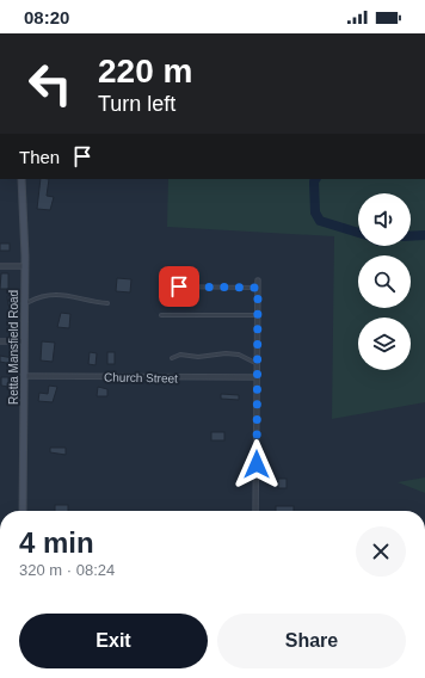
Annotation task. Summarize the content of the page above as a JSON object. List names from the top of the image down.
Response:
{
  "streets": {
    "street": ["Retta Mansfield Road", "Church Street"]
  },
  "crossings": [
    ["Retta Mansfield Road", "Church Street"]
  ],
  "page": {
    "status": "08:20",
    "turn": ["220 m", "Turn left"],
    "then": "Then",
    "heading": ["4 min", "320 m · 08:24"],
    "buttons": ["Exit", "Share"]
  }
}
